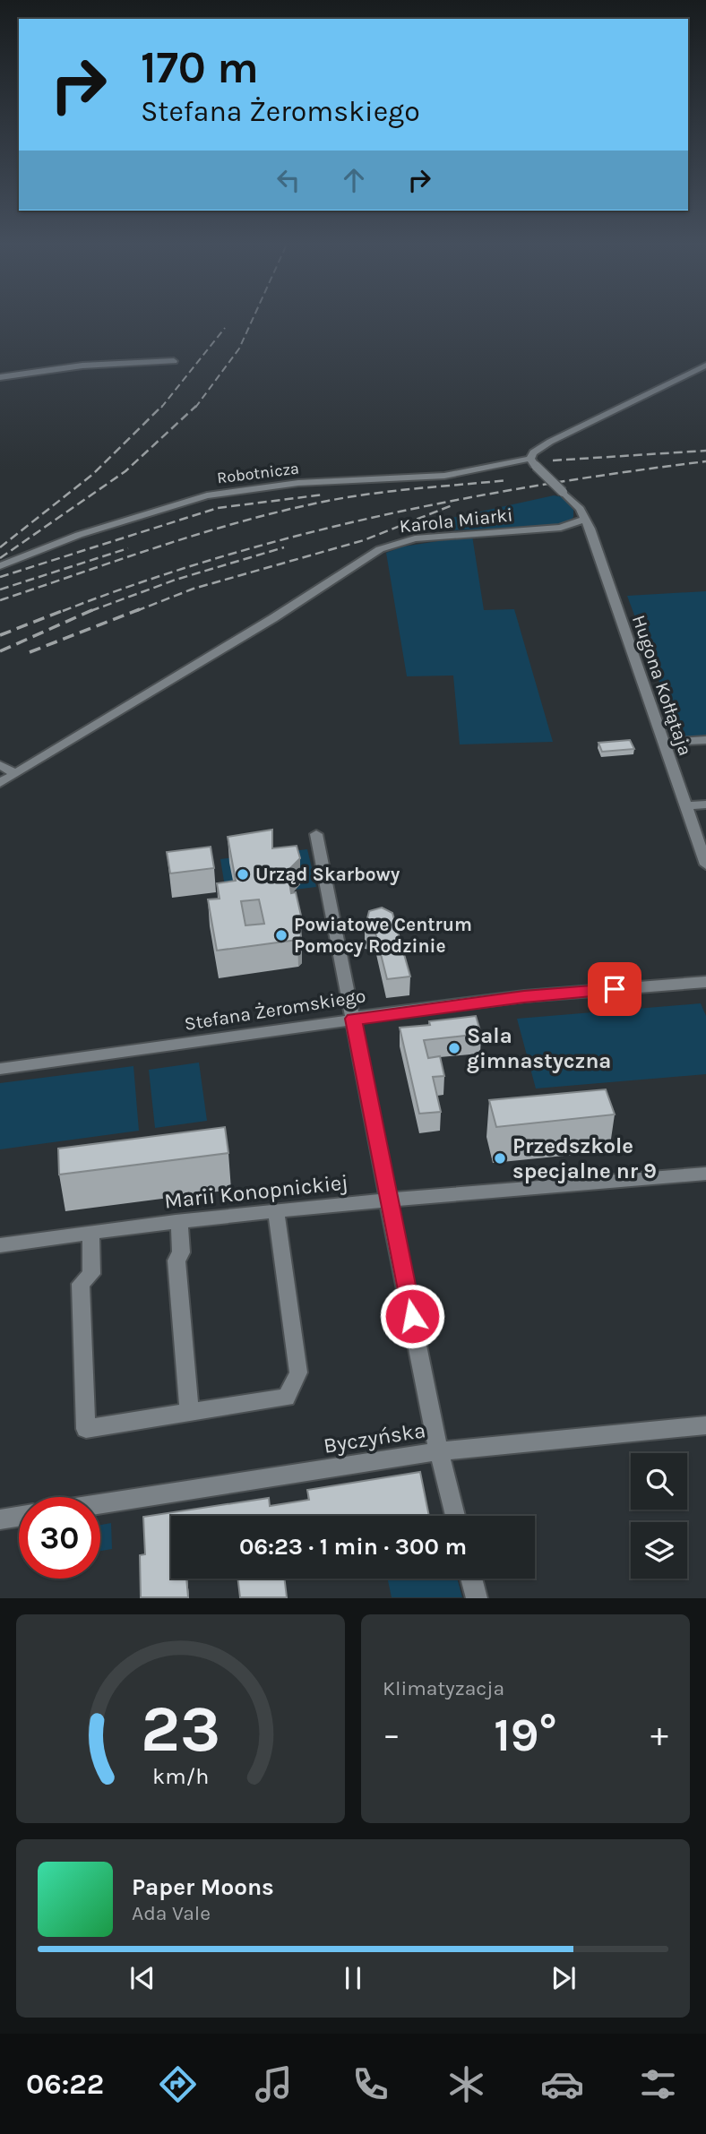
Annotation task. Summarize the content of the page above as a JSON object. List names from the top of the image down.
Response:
{
  "streets": {
    "street": [
      "Robotnicza",
      "Karola Miarki",
      "Hugona Kołłątaja",
      "Stefana Żeromskiego",
      "Marii Konopnickiej",
      "Byczyńska"
    ]
  },
  "crossings": [
    ["Karola Miarki", "Hugona Kołłątaja"]
  ],
  "places": [
    "Urząd Skarbowy",
    "Powiatowe Centrum Pomocy Rodzinie",
    "Sala gimnastyczna",
    "Przedszkole specjalne nr 9"
  ],
  "page": {
    "turn": ["170 m", "Stefana Żeromskiego"],
    "limit": "30",
    "trip": "06:23 · 1 min · 300 m",
    "tile": "Klimatyzacja",
    "heat": ["−", "19°", "+"],
    "song": ["Paper Moons", "Ada Vale"],
    "tabs": "06:22",
    "gauge": ["23", "km/h"]
  }
}
